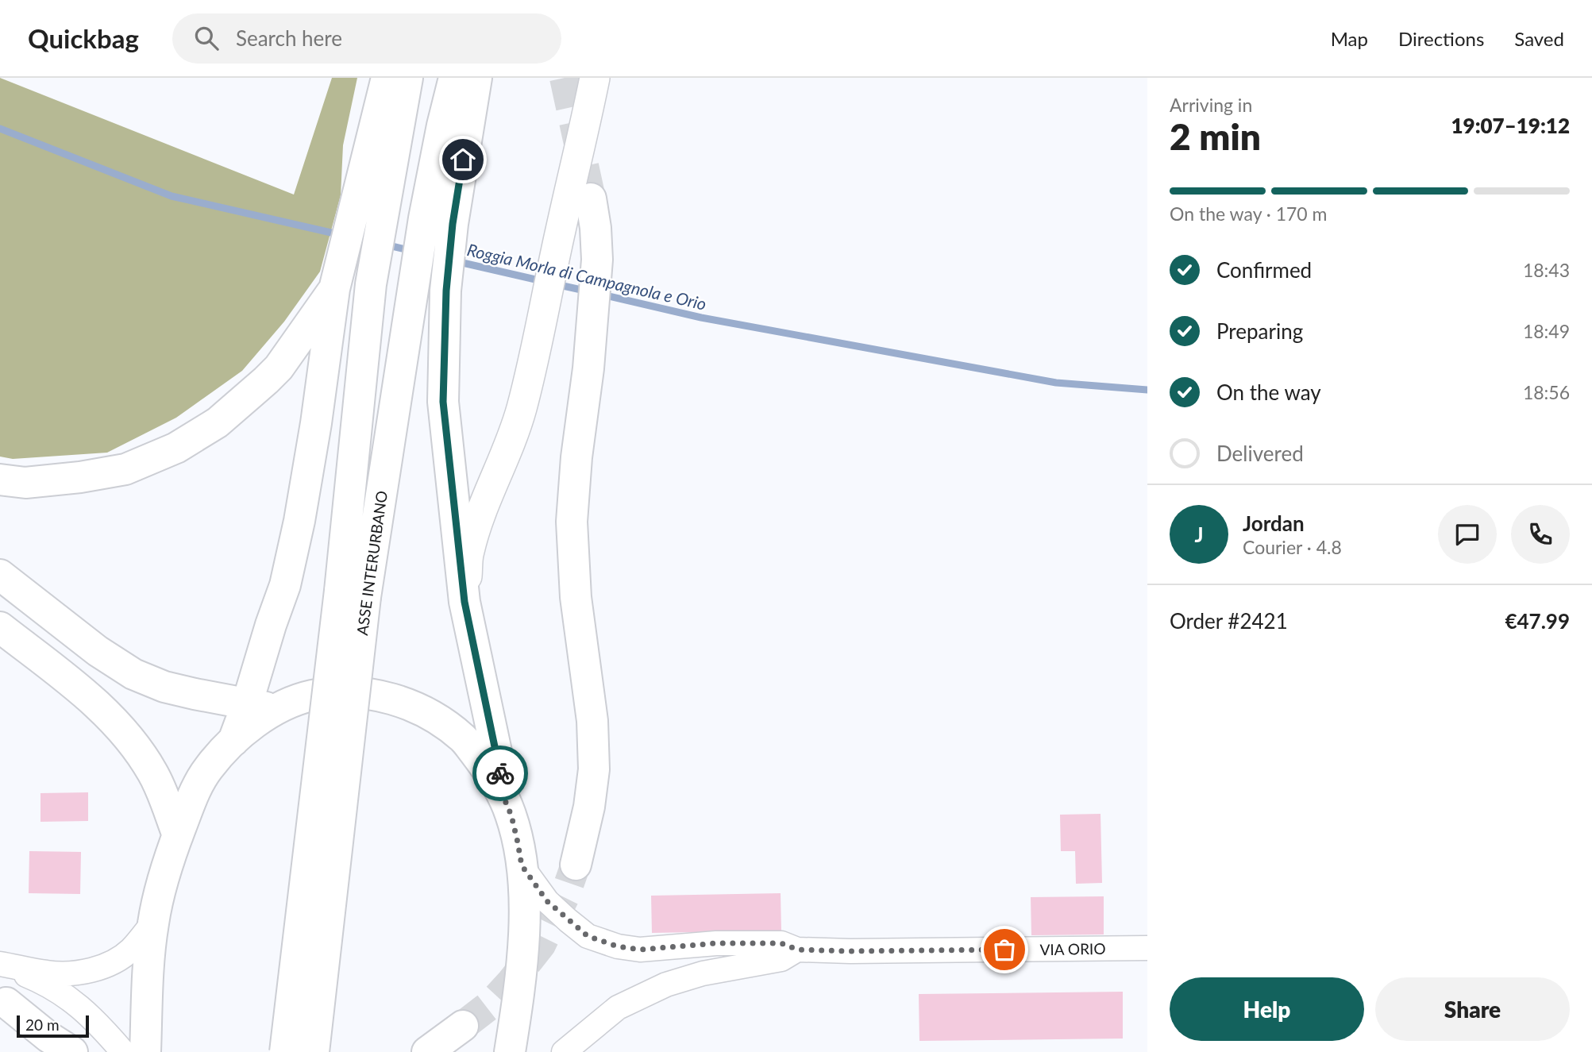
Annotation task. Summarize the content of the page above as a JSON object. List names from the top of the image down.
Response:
{
  "streets": {
    "highway": ["ASSE INTERURBANO"],
    "street": ["VIA ORIO"]
  },
  "water": ["Roggia Morla di Campagnola e Orio"],
  "scale_bar": "20 m",
  "page": {
    "header": "Quickbag",
    "search": "Search here",
    "nav": ["Map", "Directions", "Saved"],
    "heading": ["2 min", "Arriving in", "19:07–19:12"],
    "panel": [
      "Jordan",
      "Courier · 4.8",
      "Order #2421",
      "€47.99"
    ],
    "bar": "On the way · 170 m",
    "list": [
      ["Confirmed", "18:43"],
      ["Preparing", "18:49"],
      ["On the way", "18:56"],
      "Delivered"
    ],
    "round": "J",
    "buttons": ["Help", "Share"],
    "scale": "20 m"
  }
}
